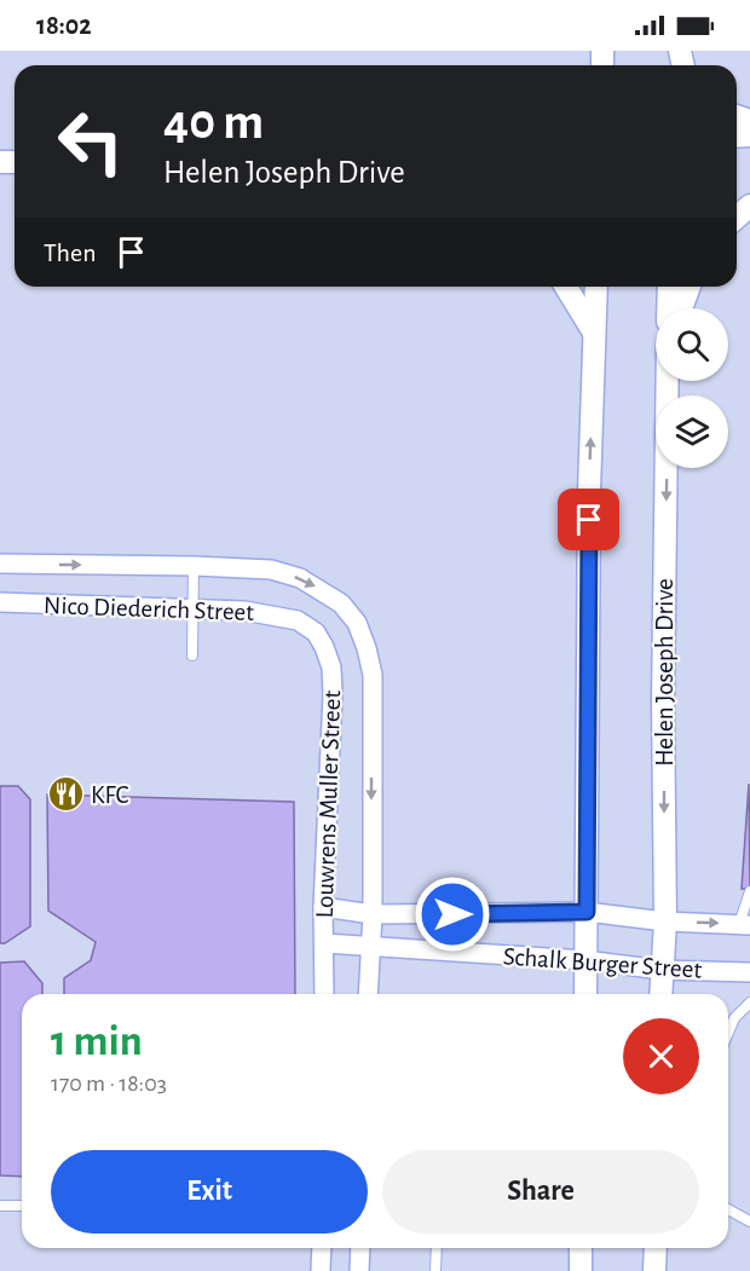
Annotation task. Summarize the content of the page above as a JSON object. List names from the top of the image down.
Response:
{
  "streets": {
    "street": [
      "Nico Diederich Street",
      "Helen Joseph Drive",
      "Louwrens Muller Street",
      "Schalk Burger Street"
    ]
  },
  "crossings": [
    ["Nico Diederich Street", "Louwrens Muller Street"],
    ["Helen Joseph Drive", "Schalk Burger Street"],
    ["Louwrens Muller Street", "Schalk Burger Street"]
  ],
  "places": {
    "restaurant": ["KFC"]
  },
  "page": {
    "status": "18:02",
    "turn": ["40 m", "Helen Joseph Drive"],
    "then": "Then",
    "heading": ["1 min", "170 m · 18:03"],
    "buttons": ["Exit", "Share"]
  }
}
